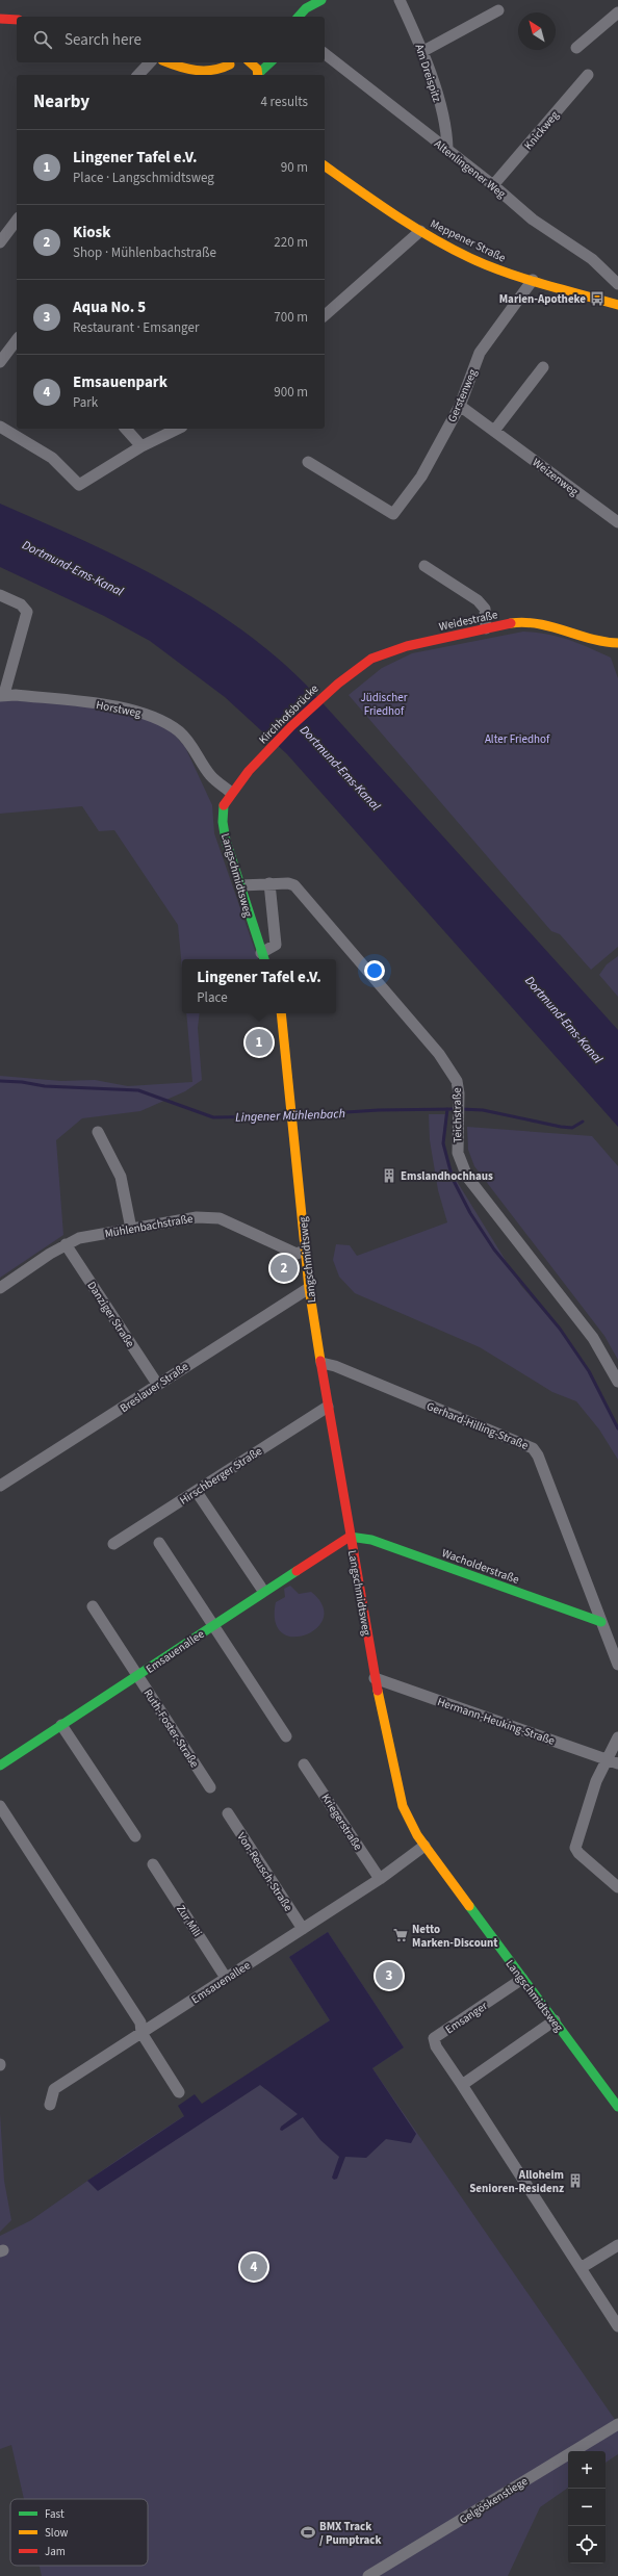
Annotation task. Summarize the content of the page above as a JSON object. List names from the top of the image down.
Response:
{
  "streets": {
    "street": [
      "Am Dreispitz",
      "Knickweg",
      "Altenlingener Weg",
      "Meppener Straße",
      "Gerstenweg",
      "Weizenweg",
      "Weidestraße",
      "Horstweg",
      "Kirchhofsbrücke",
      "Langschmidtsweg",
      "Teichstraße",
      "Mühlenbachstraße",
      "Danziger Straße",
      "Breslauer Straße",
      "Gerhard-Hilling-Straße",
      "Hirschberger Straße",
      "Wacholderstraße",
      "Emsauenallee",
      "Hermann-Heuking-Straße",
      "Ruth-Foster-Straße",
      "Kriegerstraße",
      "Von-Reusch-Straße",
      "Zur Mili",
      "Emsanger",
      "Gelgöskenstiege"
    ]
  },
  "crossings": [
    ["Am Dreispitz", "Altenlingener Weg"],
    ["Knickweg", "Altenlingener Weg"],
    ["Meppener Straße", "Gerstenweg"],
    ["Gerstenweg", "Weizenweg"],
    ["Weidestraße", "Kirchhofsbrücke"],
    ["Horstweg", "Langschmidtsweg"],
    ["Kirchhofsbrücke", "Langschmidtsweg"],
    ["Langschmidtsweg", "Teichstraße"],
    ["Langschmidtsweg", "Mühlenbachstraße"],
    ["Langschmidtsweg", "Breslauer Straße"],
    ["Langschmidtsweg", "Gerhard-Hilling-Straße"],
    ["Langschmidtsweg", "Hirschberger Straße"],
    ["Langschmidtsweg", "Wacholderstraße"],
    ["Langschmidtsweg", "Emsauenallee"],
    ["Langschmidtsweg", "Hermann-Heuking-Straße"],
    ["Langschmidtsweg", "Emsanger"],
    ["Mühlenbachstraße", "Danziger Straße"],
    ["Danziger Straße", "Breslauer Straße"],
    ["Gerhard-Hilling-Straße", "Wacholderstraße"],
    ["Wacholderstraße", "Emsauenallee"],
    ["Emsauenallee", "Ruth-Foster-Straße"],
    ["Emsauenallee", "Kriegerstraße"],
    ["Emsauenallee", "Von-Reusch-Straße"],
    ["Emsauenallee", "Zur Mili"]
  ],
  "water": ["Dortmund-Ems-Kanal", "Lingener Mühlenbach"],
  "parks": ["Jüdischer Friedhof", "Alter Friedhof"],
  "places": {
    "bus stop": ["Marien-Apotheke"],
    "building": ["Emslandhochhaus", "Alloheim Senioren-Residenz"],
    "supermarket": ["Netto Marken-Discount"],
    "sports": ["BMX Track / Pumptrack"]
  },
  "legend": ["Fast", "Slow", "Jam"],
  "north": "top left",
  "page": {
    "search": "Search here",
    "heading": ["Nearby", "4 results"],
    "list": [
      {
        "mark": "1",
        "name": "Lingener Tafel e.V.",
        "note": "Place · Langschmidtsweg",
        "value": "90 m"
      },
      {
        "mark": "2",
        "name": "Kiosk",
        "note": "Shop · Mühlenbachstraße",
        "value": "220 m"
      },
      {
        "mark": "3",
        "name": "Aqua No. 5",
        "note": "Restaurant · Emsanger",
        "value": "700 m"
      },
      {
        "mark": "4",
        "name": "Emsauenpark",
        "note": "Park",
        "value": "900 m"
      }
    ],
    "popup": ["Lingener Tafel e.V.", "Place"],
    "pins": [
      "1",
      "2",
      "3",
      "4"
    ],
    "map_buttons": ["+", "−"]
  }
}
